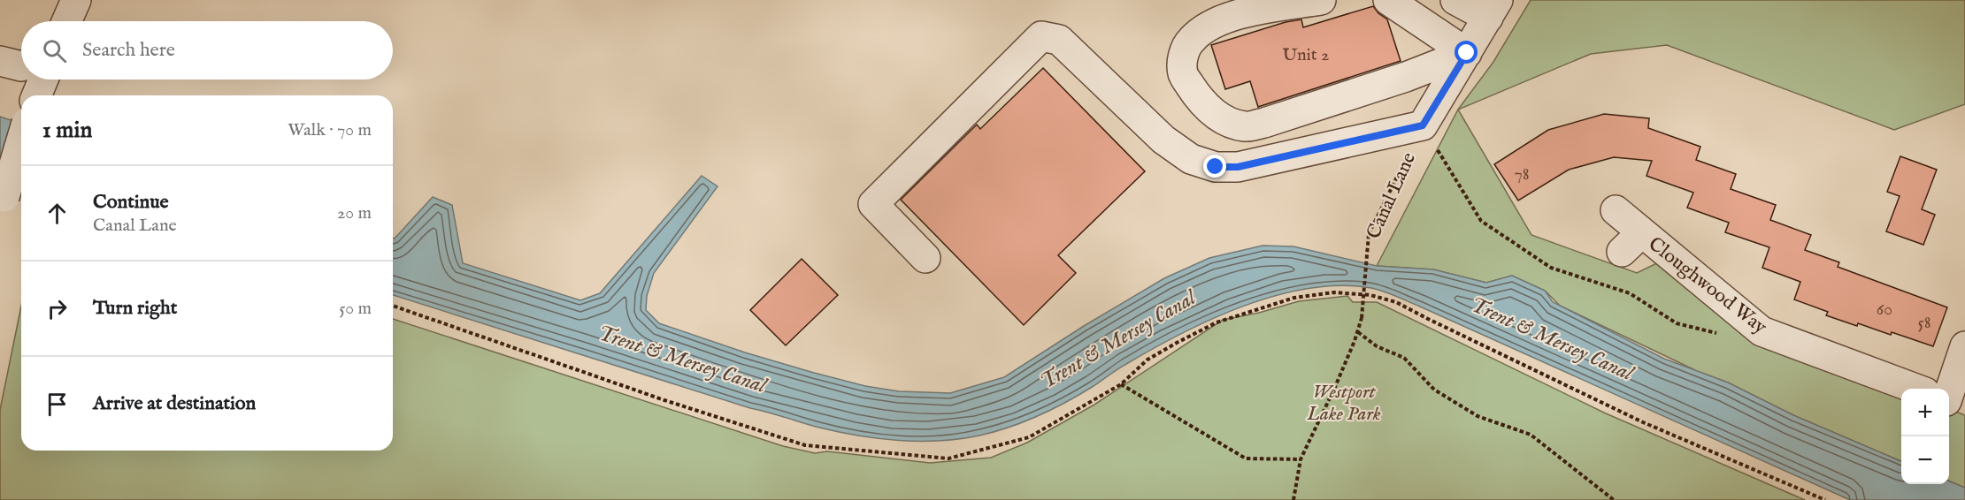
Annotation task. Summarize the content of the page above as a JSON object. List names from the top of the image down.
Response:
{
  "streets": {
    "street": ["Cloughwood Way"],
    "path": ["Canal Lane"]
  },
  "water": ["Trent & Mersey Canal"],
  "parks": ["Westport Lake Park"],
  "house_numbers": [
    "Unit 2",
    "78",
    "60",
    "58"
  ],
  "page": {
    "search": "Search here",
    "heading": ["1 min", "Walk · 70 m"],
    "list": [
      ["Continue", "Canal Lane", "20 m"],
      ["Turn right", "50 m"],
      "Arrive at destination"
    ],
    "map_buttons": ["+", "−"]
  }
}
